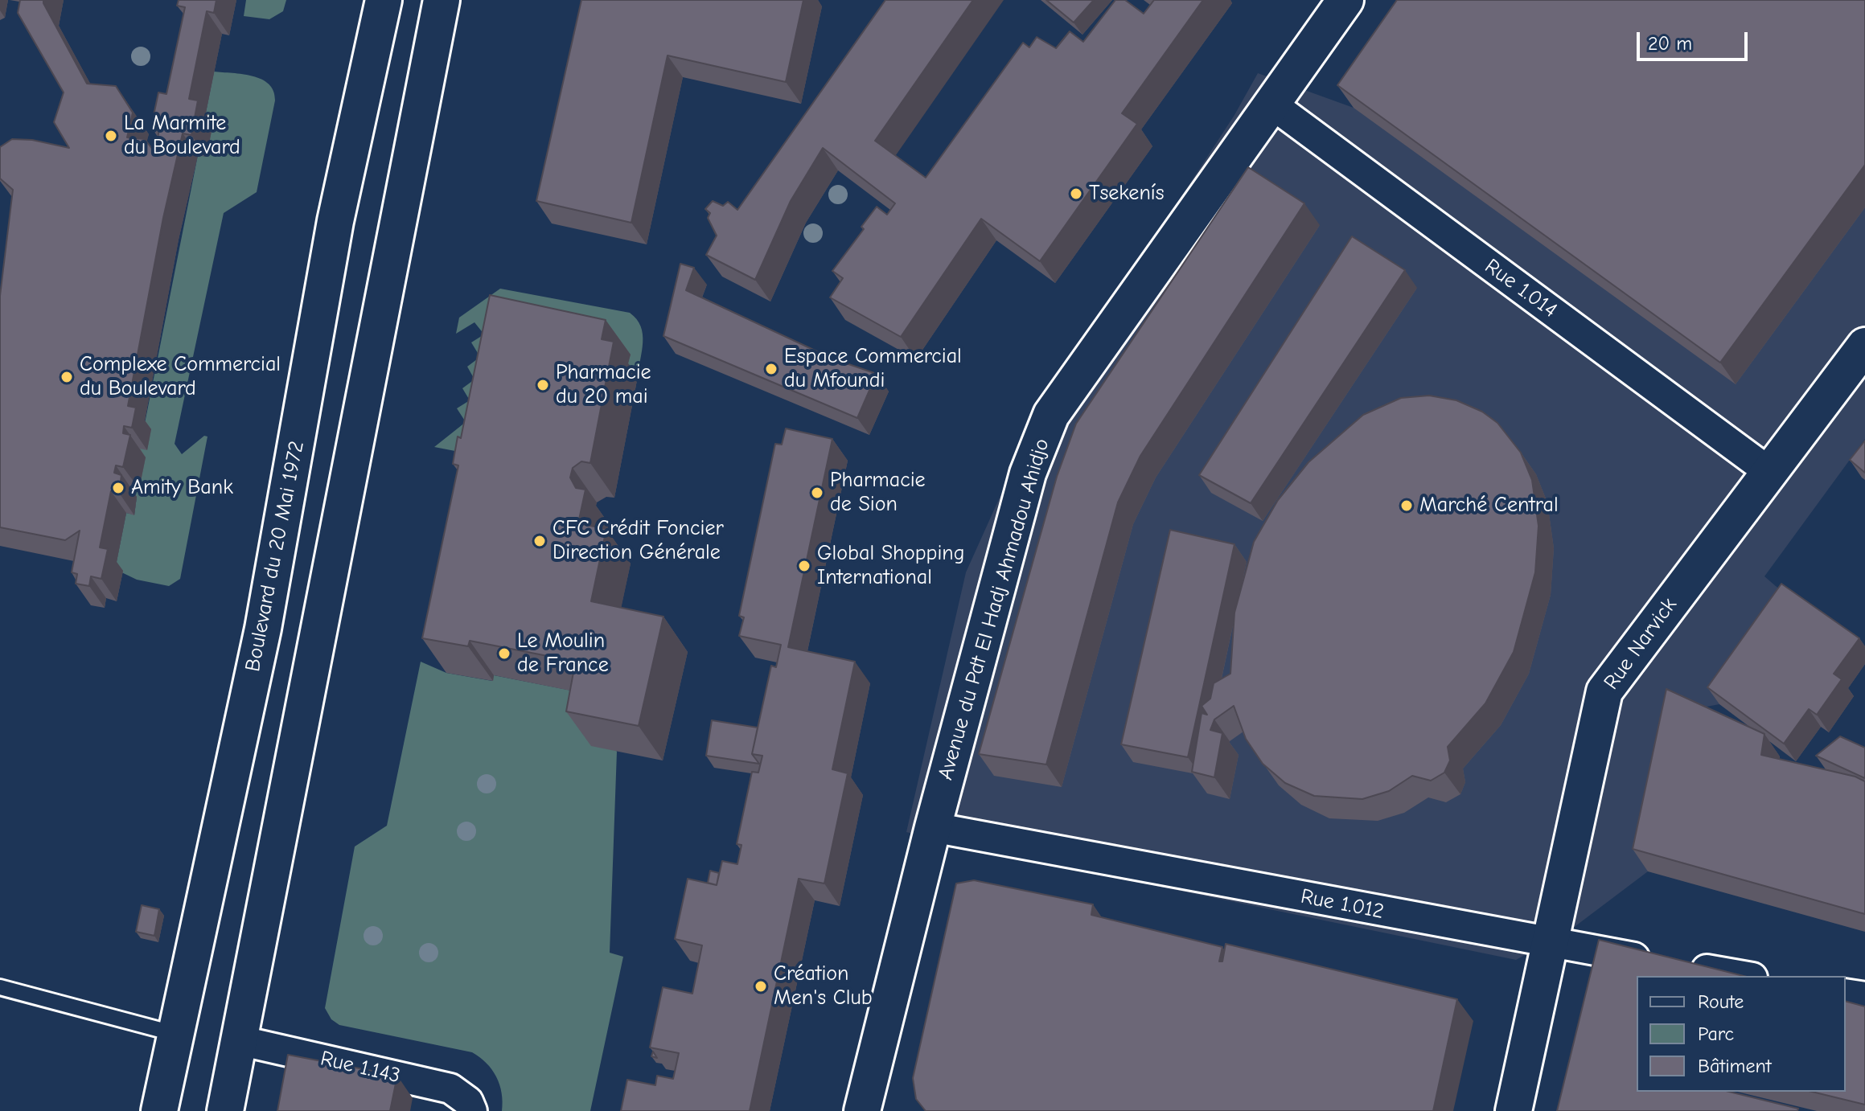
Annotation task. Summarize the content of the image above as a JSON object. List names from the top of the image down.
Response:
{
  "streets": {
    "main road": ["Boulevard du 20 Mai 1972", "Avenue du Pdt El Hadj Ahmadou Ahidjo", "Rue Narvick"],
    "street": ["Rue 1.014", "Rue 1.012", "Rue 1.143"]
  },
  "crossings": [
    ["Rue 1.014", "Avenue du Pdt El Hadj Ahmadou Ahidjo"],
    ["Rue 1.014", "Rue Narvick"],
    ["Avenue du Pdt El Hadj Ahmadou Ahidjo", "Rue 1.012"],
    ["Rue Narvick", "Rue 1.012"]
  ],
  "places": [
    "La Marmite du Boulevard",
    "Tsekenís",
    "Espace Commercial du Mfoundi",
    "Complexe Commercial du Boulevard",
    "Pharmacie du 20 mai",
    "Amity Bank",
    "Pharmacie de Sion",
    "Marché Central",
    "CFC Crédit Foncier Direction Générale",
    "Global Shopping International",
    "Le Moulin de France",
    "Création Men's Club"
  ],
  "legend": ["Route", "Parc", "Bâtiment"],
  "scale_bar": "20 m"
}
